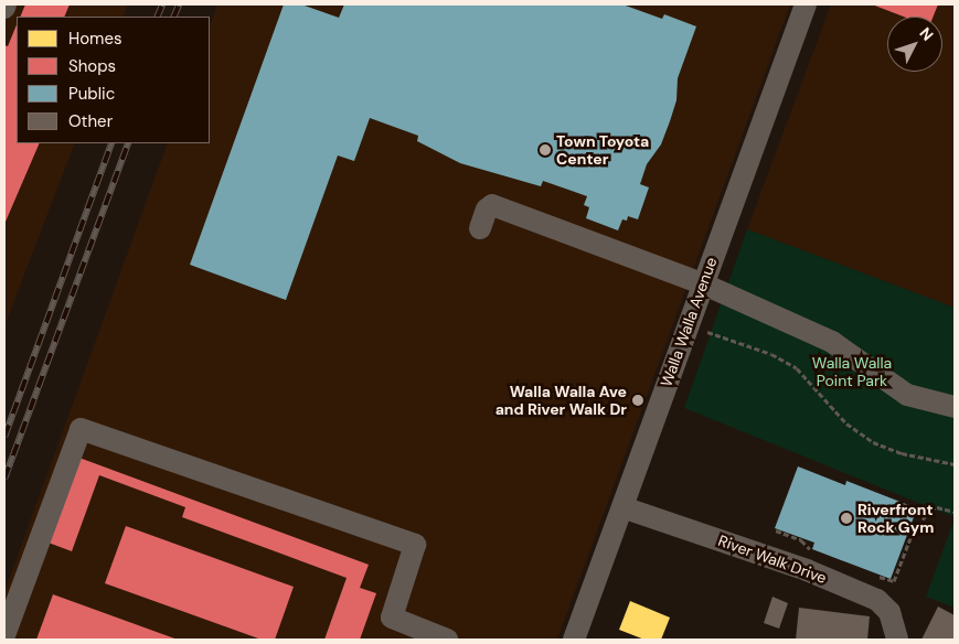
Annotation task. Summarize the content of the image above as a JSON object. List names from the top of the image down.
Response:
{
  "streets": {
    "street": ["Walla Walla Avenue", "River Walk Drive"]
  },
  "crossings": [
    ["Walla Walla Avenue", "River Walk Drive"]
  ],
  "parks": ["Walla Walla Point Park"],
  "places": ["Town Toyota Center", "Walla Walla Ave and River Walk Dr", "Riverfront Rock Gym"],
  "legend": [
    "Homes",
    "Shops",
    "Public",
    "Other"
  ],
  "north": "top right"
}
